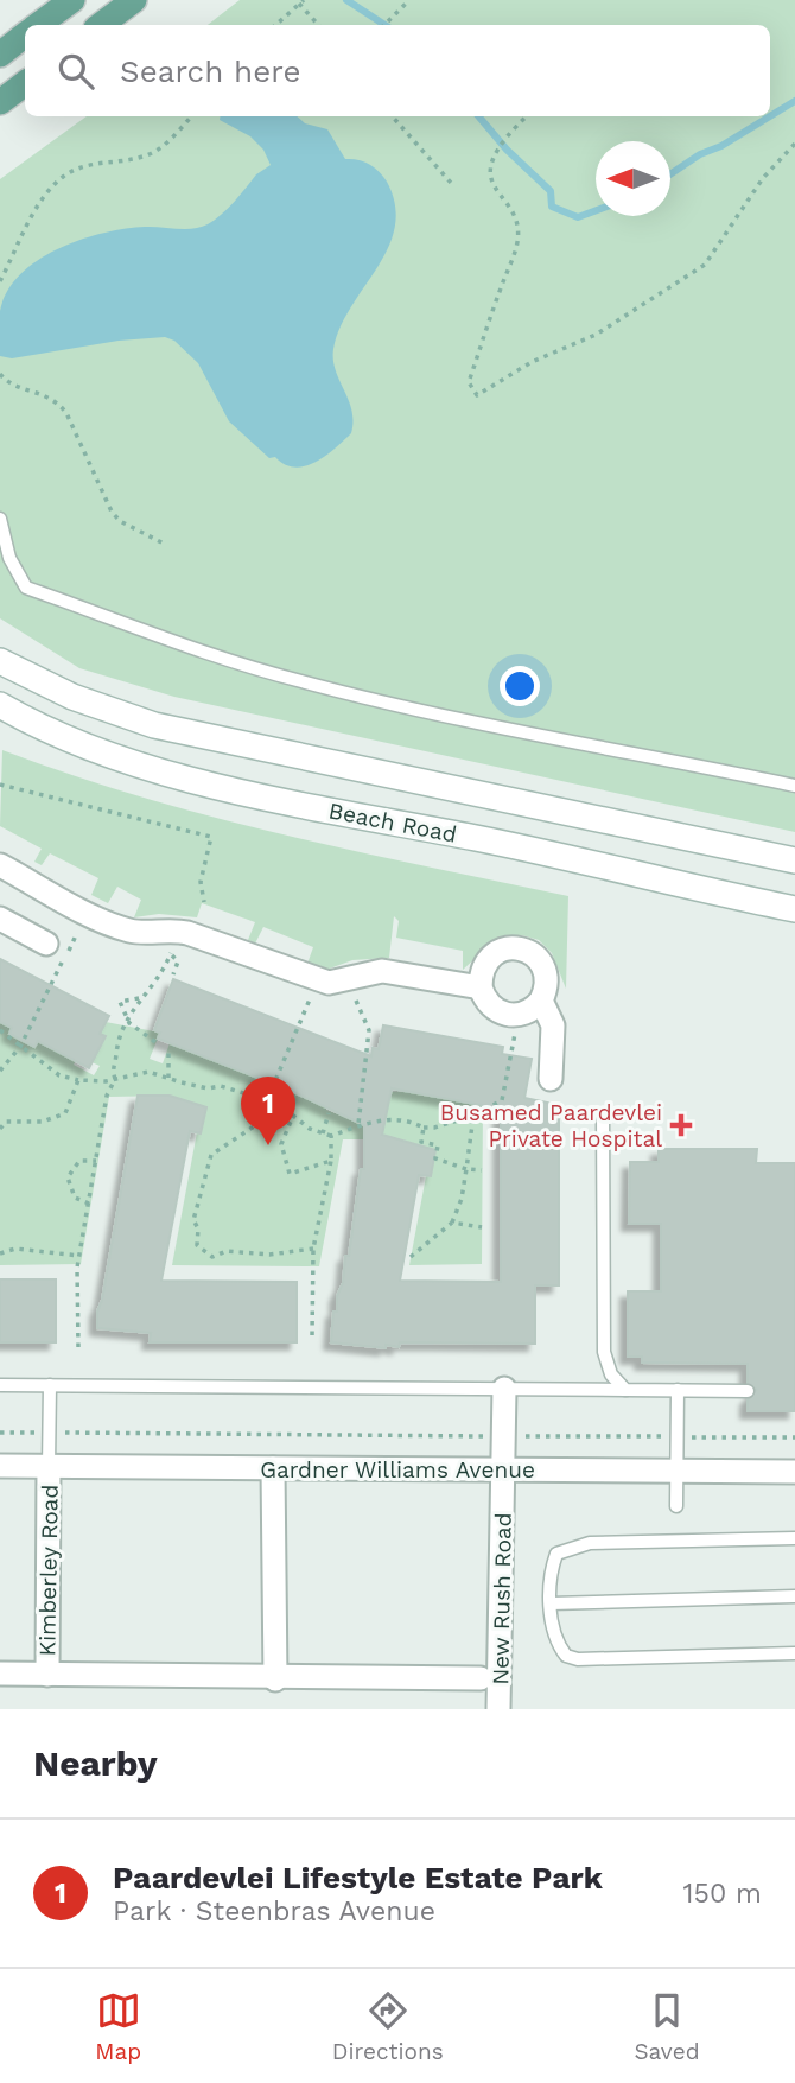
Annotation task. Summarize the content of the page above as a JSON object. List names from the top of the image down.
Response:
{
  "streets": {
    "main road": ["Beach Road"],
    "street": ["Gardner Williams Avenue", "Kimberley Road", "New Rush Road"]
  },
  "crossings": [
    ["Gardner Williams Avenue", "Kimberley Road"],
    ["Gardner Williams Avenue", "New Rush Road"]
  ],
  "places": {
    "health": ["Busamed Paardevlei Private Hospital"]
  },
  "north": "left",
  "page": {
    "search": "Search here",
    "pins": "1",
    "heading": "Nearby",
    "list": [
      {
        "mark": "1",
        "name": "Paardevlei Lifestyle Estate Park",
        "note": "Park · Steenbras Avenue",
        "value": "150 m"
      }
    ],
    "nav": ["Map", "Directions", "Saved"]
  }
}
